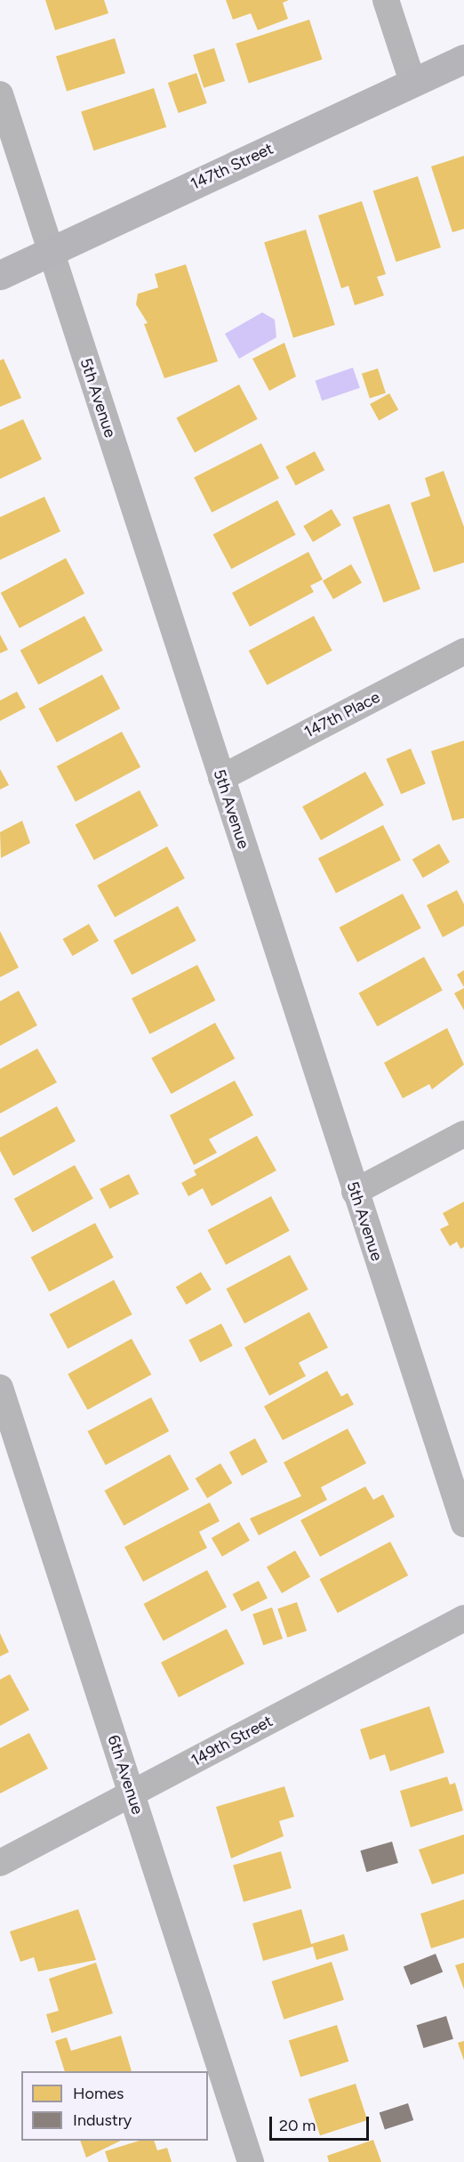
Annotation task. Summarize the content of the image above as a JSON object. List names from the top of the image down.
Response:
{
  "streets": {
    "street": [
      "147th Street",
      "5th Avenue",
      "147th Place",
      "149th Street",
      "6th Avenue"
    ]
  },
  "crossings": [
    ["147th Street", "5th Avenue"],
    ["5th Avenue", "147th Place"],
    ["149th Street", "6th Avenue"]
  ],
  "legend": ["Homes", "Industry"],
  "scale_bar": "20 m"
}
